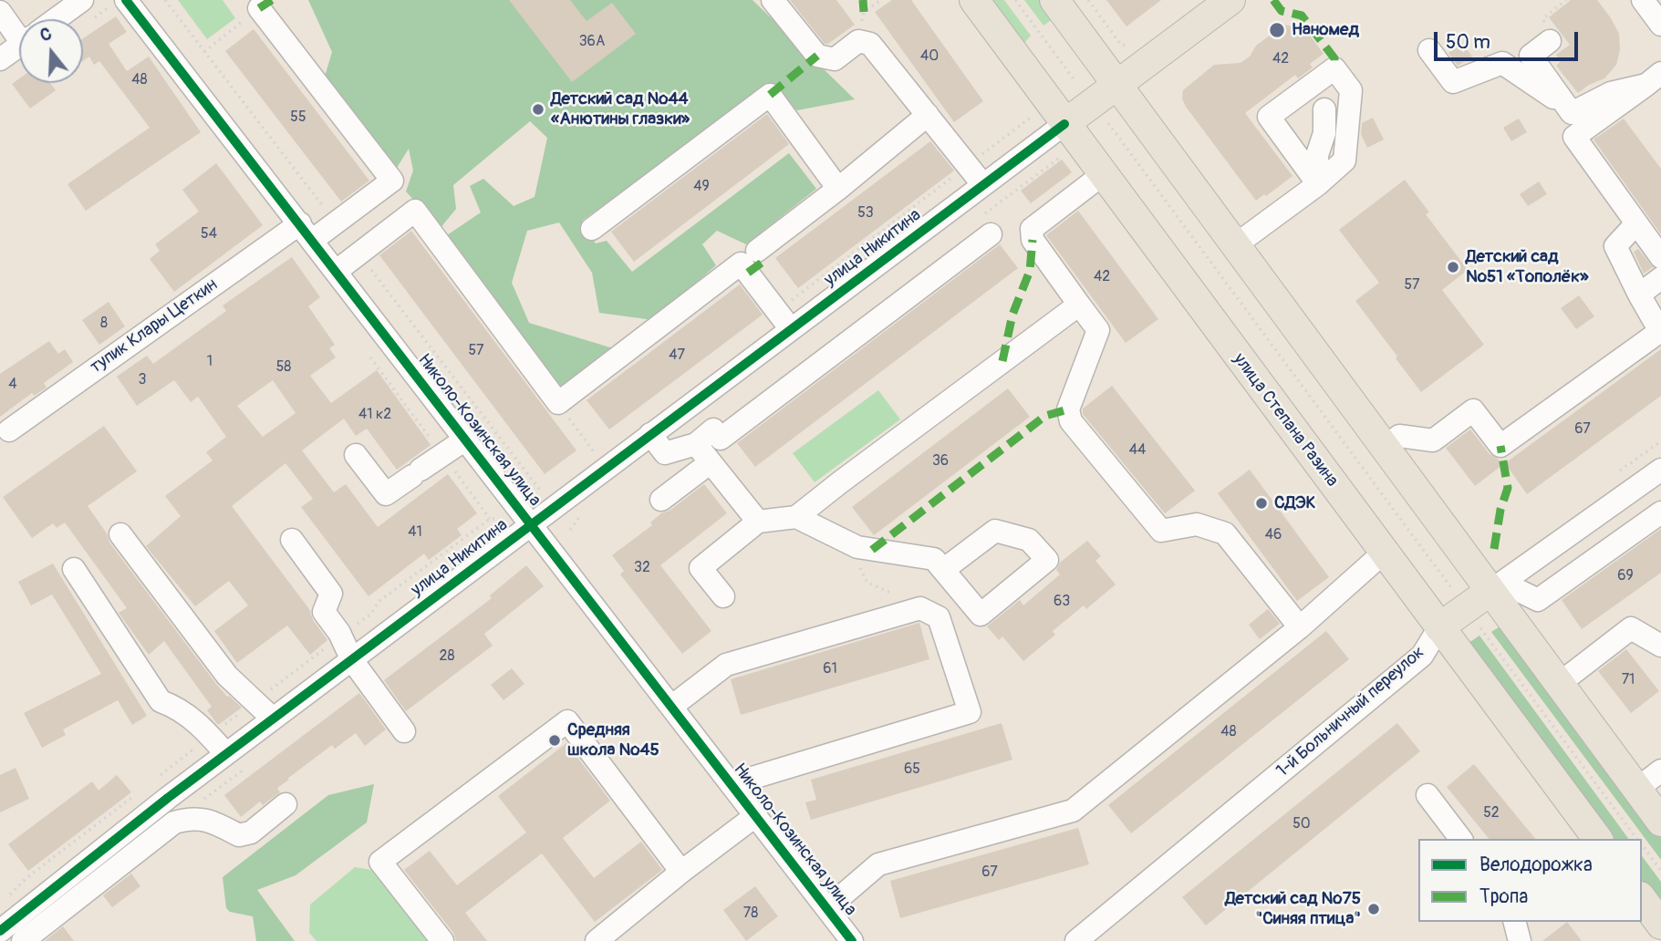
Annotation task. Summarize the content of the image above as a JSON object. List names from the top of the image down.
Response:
{
  "streets": {
    "main road": ["улица Степана Разина", "1-й Больничный переулок"],
    "street": ["улица Никитина", "тупик Клары Цеткин", "Николо-Козинская улица"]
  },
  "crossings": [
    ["улица Никитина", "улица Степана Разина"],
    ["улица Никитина", "Николо-Козинская улица"],
    ["тупик Клары Цеткин", "Николо-Козинская улица"],
    ["улица Степана Разина", "1-й Больничный переулок"]
  ],
  "places": [
    "Наномед",
    "Детский сад №44 «Анютины глазки»",
    "Детский сад №51 «Тополёк»",
    "СДЭК",
    "Средняя школа №45",
    "Детский сад №75 \"Синяя птица\""
  ],
  "house_numbers": [
    "36А",
    "40",
    "42",
    "48",
    "55",
    "49",
    "53",
    "54",
    "42",
    "57",
    "8",
    "57",
    "47",
    "1",
    "58",
    "3",
    "4",
    "41 к2",
    "67",
    "44",
    "36",
    "41",
    "46",
    "32",
    "69",
    "63",
    "28",
    "61",
    "71",
    "48",
    "65",
    "52",
    "50",
    "67",
    "78"
  ],
  "legend": ["Велодорожка", "Тропа"],
  "scale_bar": "50 m",
  "north": "top"
}
